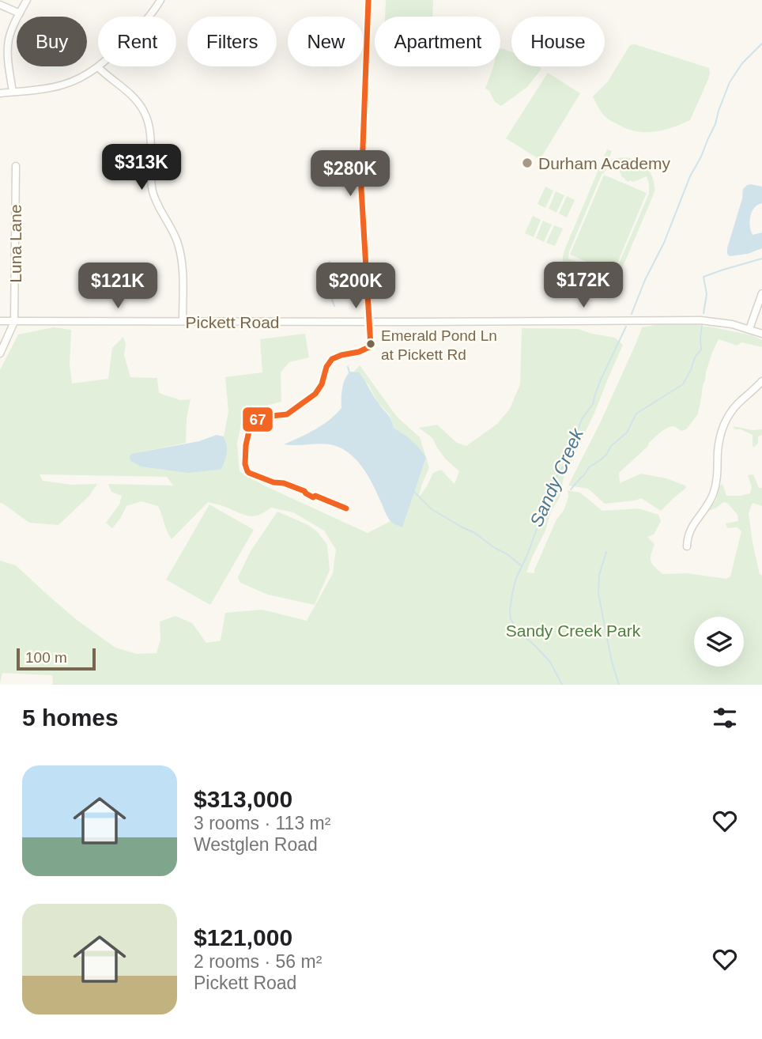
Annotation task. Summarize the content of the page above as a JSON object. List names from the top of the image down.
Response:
{
  "streets": {
    "street": ["Luna Lane", "Pickett Road"]
  },
  "crossings": [
    ["Luna Lane", "Pickett Road"]
  ],
  "water": ["Sandy Creek"],
  "parks": ["Sandy Creek Park"],
  "places": ["Durham Academy", "Emerald Pond Ln at Pickett Rd"],
  "lines": ["transit line 67"],
  "scale_bar": "100 m",
  "page": {
    "chip": [
      "Buy",
      "Rent",
      "Filters",
      "New",
      "Apartment",
      "House"
    ],
    "price": [
      "$313K",
      "$280K",
      "$172K",
      "$121K",
      "$200K"
    ],
    "scale": "100 m",
    "heading": "5 homes",
    "list": [
      {
        "name": "$313,000",
        "note": "3 rooms · 113 m² · Westglen Road"
      },
      {
        "name": "$121,000",
        "note": "2 rooms · 56 m² · Pickett Road"
      }
    ]
  }
}
